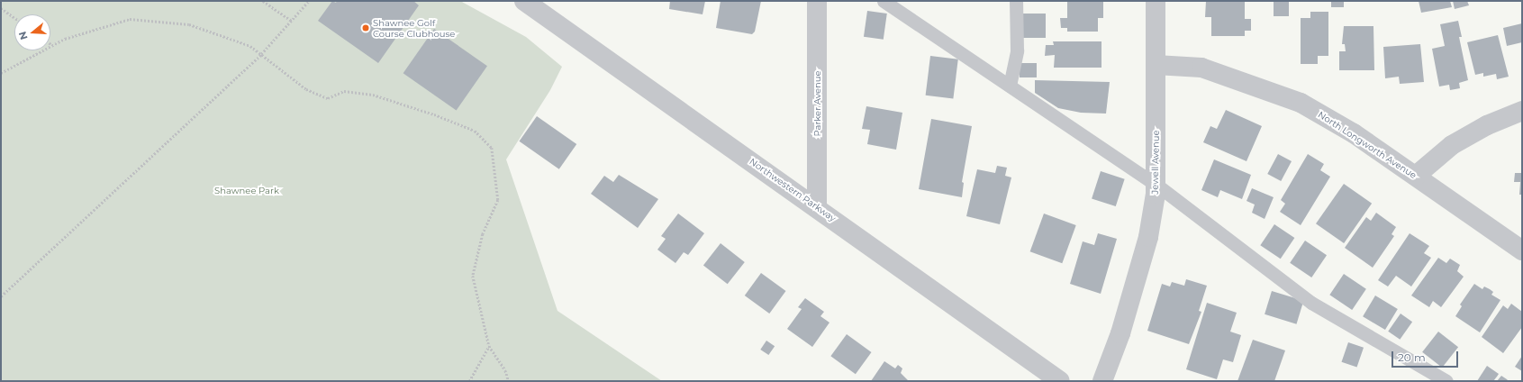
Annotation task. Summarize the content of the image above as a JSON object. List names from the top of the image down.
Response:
{
  "streets": {
    "street": [
      "Parker Avenue",
      "North Longworth Avenue",
      "Jewell Avenue",
      "Northwestern Parkway"
    ]
  },
  "crossings": [
    ["Parker Avenue", "Northwestern Parkway"],
    ["North Longworth Avenue", "Jewell Avenue"]
  ],
  "parks": ["Shawnee Park"],
  "places": ["Shawnee Golf Course Clubhouse"],
  "scale_bar": "20 m",
  "north": "left"
}
